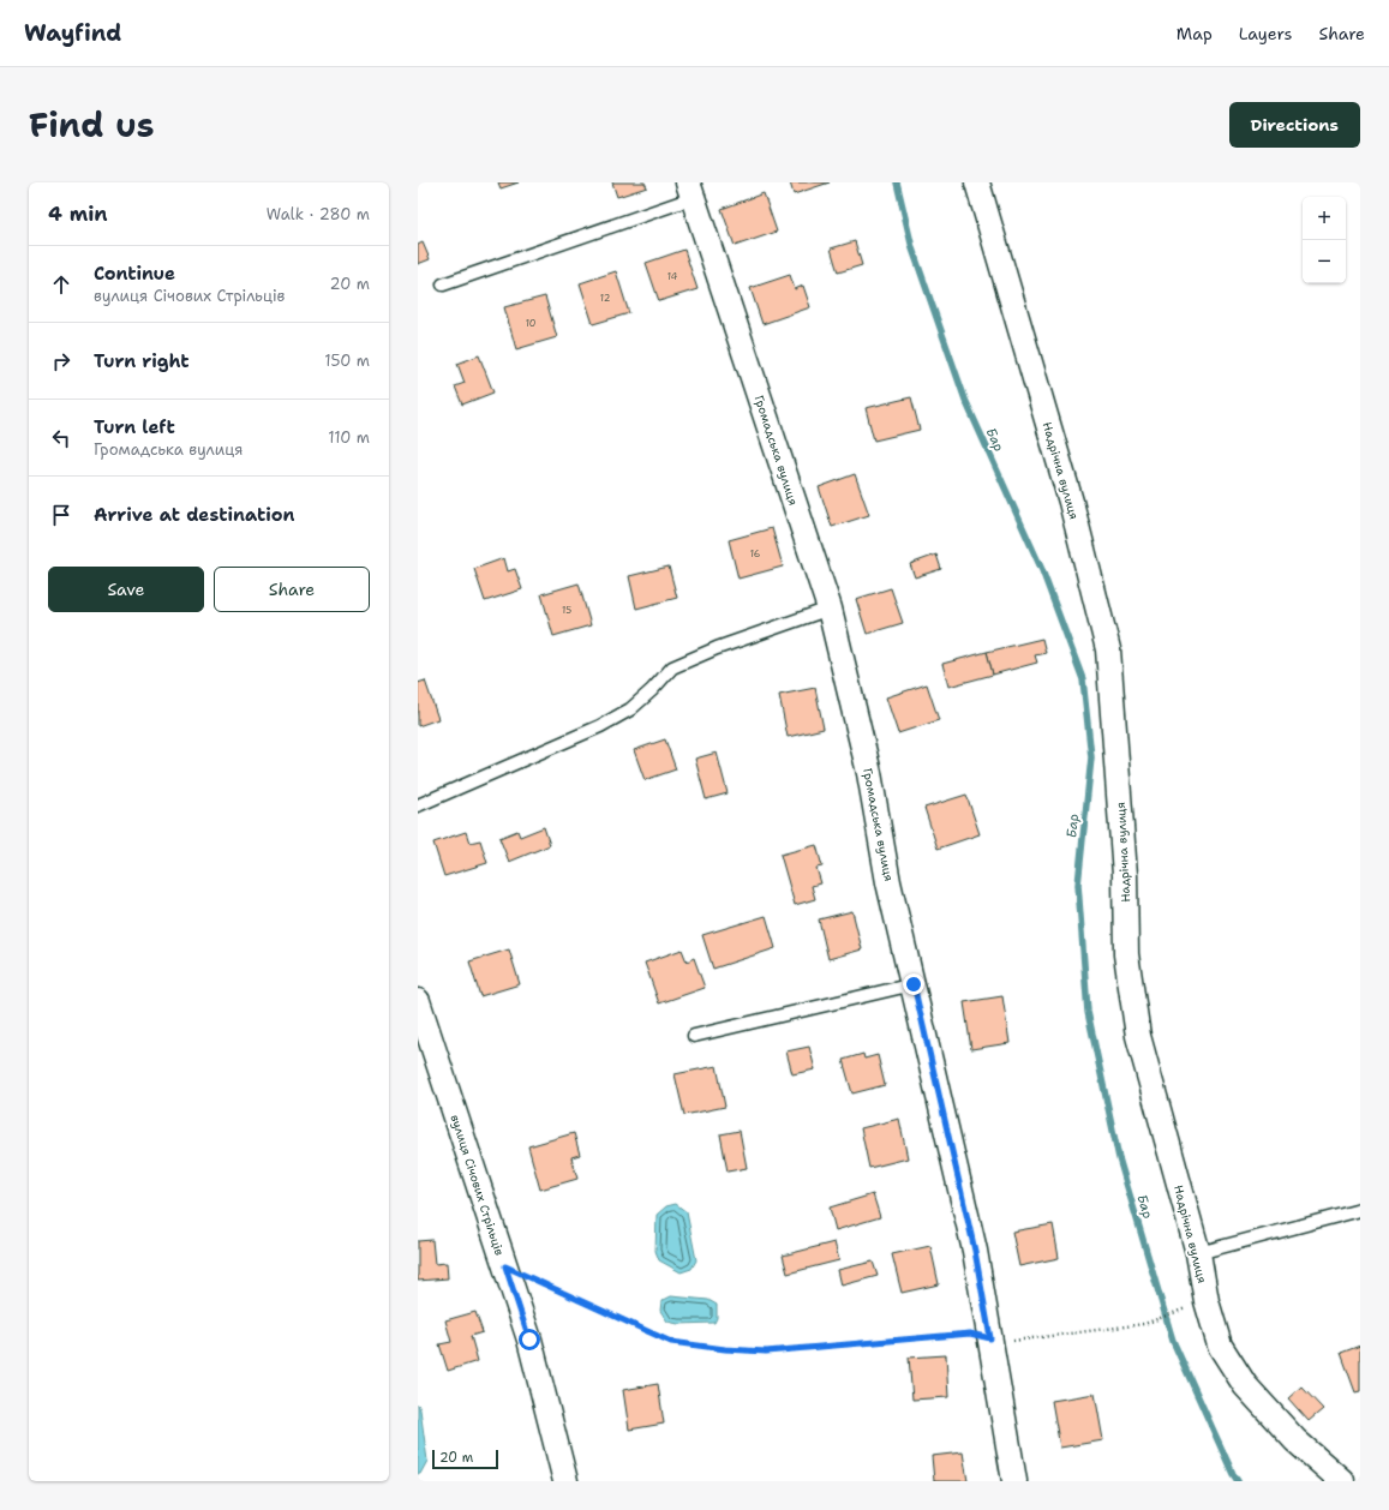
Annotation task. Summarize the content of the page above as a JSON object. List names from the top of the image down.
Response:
{
  "streets": {
    "street": ["Громадська вулиця", "Надрічна вулиця", "вулиця Січових Стрільців"]
  },
  "water": ["Бар"],
  "house_numbers": [
    "14",
    "12",
    "10",
    "16",
    "15"
  ],
  "scale_bar": "20 m",
  "page": {
    "header": "Wayfind",
    "nav": ["Map", "Layers", "Share"],
    "title": "Find us",
    "buttons": [
      "Directions",
      ["Save", "Share"]
    ],
    "heading": ["4 min", "Walk · 280 m"],
    "map_buttons": ["+", "−"],
    "list": [
      ["Continue", "вулиця Січових Стрільців", "20 m"],
      ["Turn right", "150 m"],
      ["Turn left", "Громадська вулиця", "110 m"],
      "Arrive at destination"
    ],
    "scale": "20 m"
  }
}
